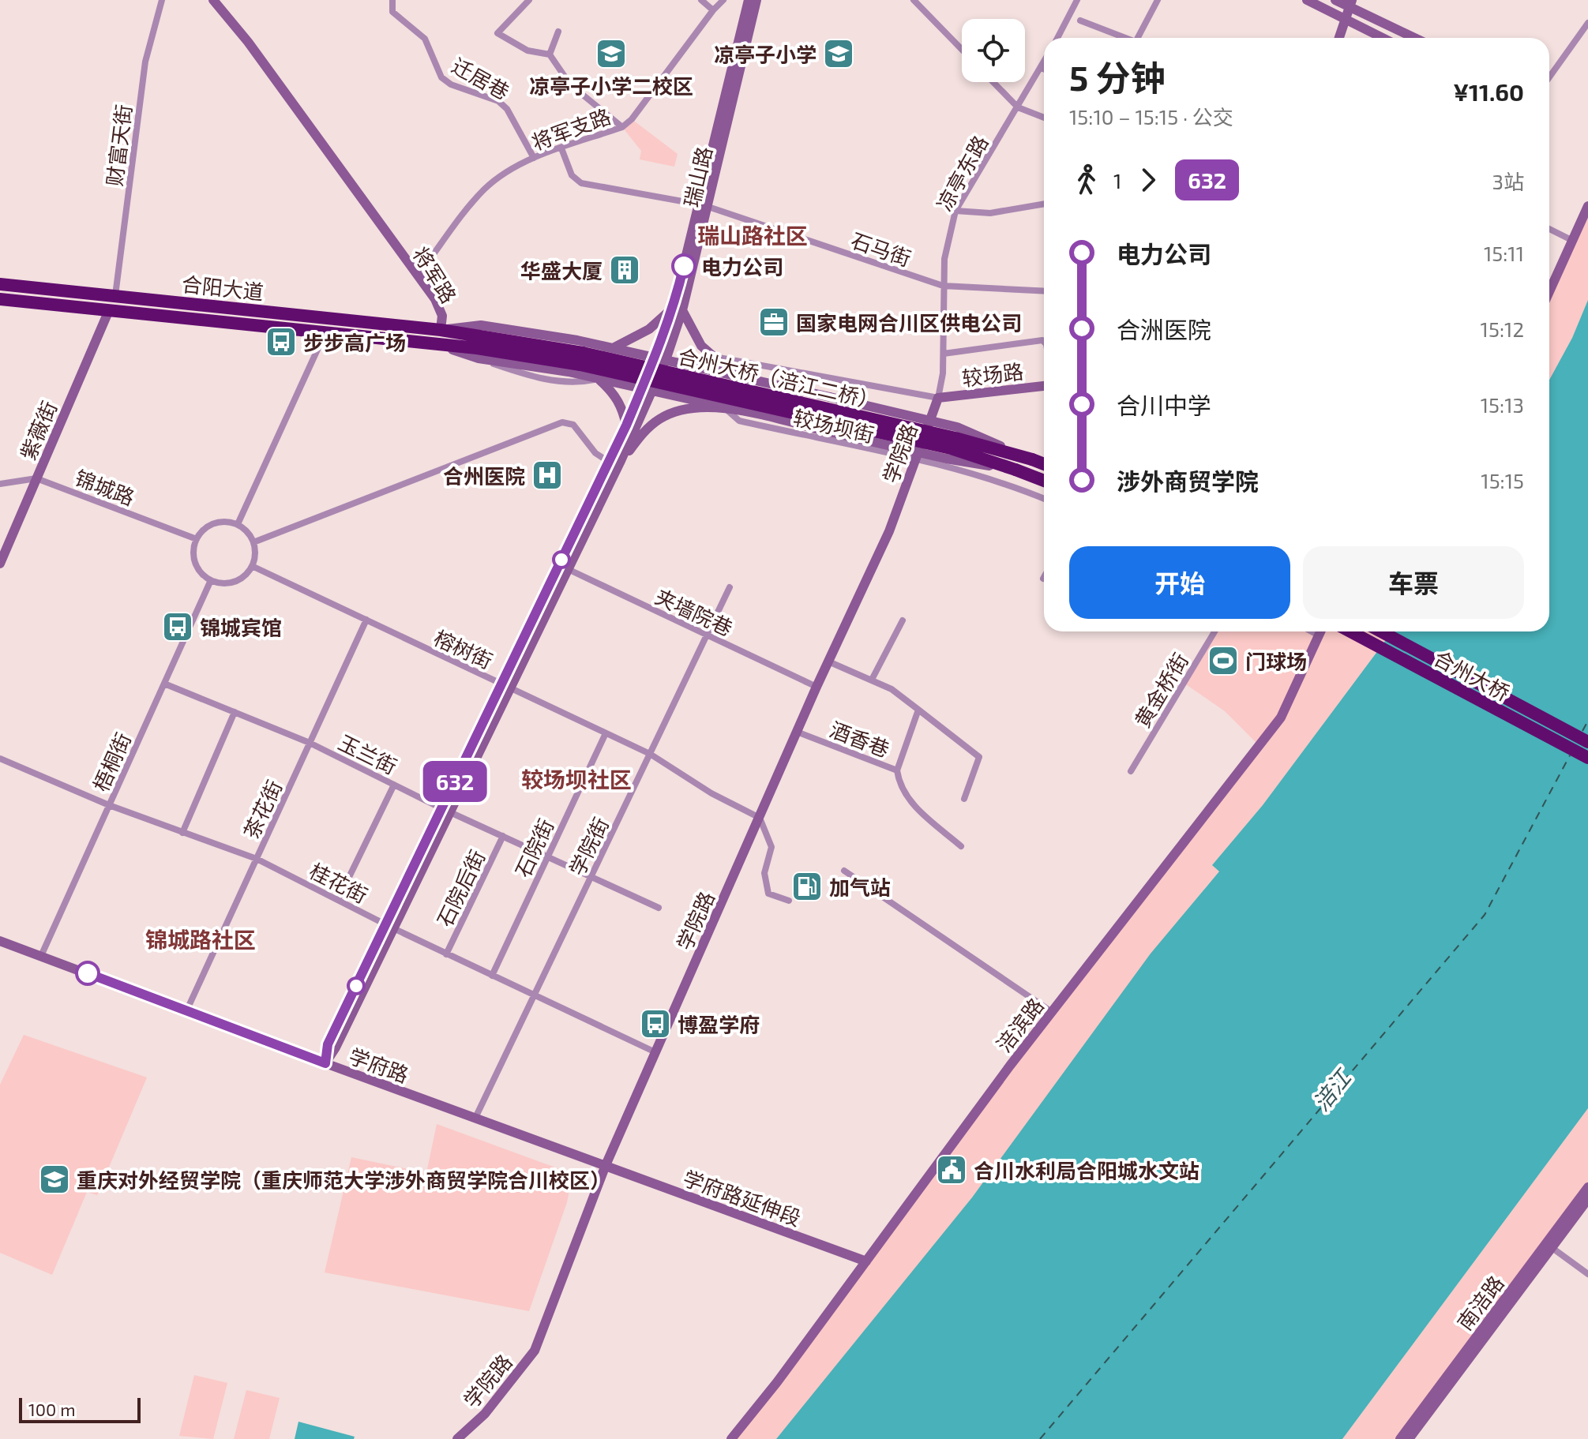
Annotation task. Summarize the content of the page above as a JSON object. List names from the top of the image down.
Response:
{
  "streets": {
    "highway": ["合阳大道", "合州大桥（涪江二桥）", "合州大桥"],
    "main road": [
      "瑞山路",
      "将军路",
      "较场路",
      "紫薇街",
      "学院路",
      "涪滨路",
      "学府路",
      "学府路延伸段",
      "南涪路"
    ],
    "street": [
      "迁居巷",
      "将军支路",
      "财富天街",
      "凉亭东路",
      "石马街",
      "较场坝街",
      "锦城路",
      "夹墙院巷",
      "榕树街",
      "黄金桥街",
      "酒香巷",
      "玉兰街",
      "梧桐街",
      "茶花街",
      "学院街",
      "石院街",
      "桂花街",
      "石院后街"
    ]
  },
  "crossings": [
    ["迁居巷", "将军支路"],
    ["将军支路", "石马街"],
    ["将军支路", "将军路"],
    ["财富天街", "合阳大道"],
    ["凉亭东路", "石马街"],
    ["凉亭东路", "较场路"],
    ["凉亭东路", "学院路"],
    ["瑞山路", "石马街"],
    ["瑞山路", "将军路"],
    ["将军路", "合阳大道"],
    ["将军路", "合州大桥（涪江二桥）"],
    ["合阳大道", "合州大桥（涪江二桥）"],
    ["合阳大道", "紫薇街"],
    ["较场路", "学院路"],
    ["较场坝街", "学院路"],
    ["紫薇街", "锦城路"],
    ["学院路", "夹墙院巷"],
    ["学院路", "榕树街"],
    ["学院路", "酒香巷"],
    ["学院路", "桂花街"],
    ["学院路", "学府路"],
    ["学院路", "学府路延伸段"],
    ["锦城路", "榕树街"],
    ["锦城路", "梧桐街"],
    ["夹墙院巷", "学院街"],
    ["榕树街", "梧桐街"],
    ["榕树街", "茶花街"],
    ["榕树街", "学院街"],
    ["榕树街", "石院街"],
    ["玉兰街", "梧桐街"],
    ["玉兰街", "茶花街"],
    ["玉兰街", "学院街"],
    ["玉兰街", "石院街"],
    ["玉兰街", "石院后街"],
    ["梧桐街", "桂花街"],
    ["梧桐街", "学府路"],
    ["茶花街", "桂花街"],
    ["茶花街", "学府路"],
    ["学院街", "桂花街"],
    ["学院街", "学府路"],
    ["石院街", "桂花街"],
    ["桂花街", "石院后街"],
    ["涪滨路", "学府路延伸段"],
    ["学府路", "学府路延伸段"]
  ],
  "districts": ["瑞山路社区", "较场坝社区", "锦城路社区"],
  "water": ["涪江"],
  "places": {
    "school or university": ["凉亭子小学二校区", "凉亭子小学", "重庆对外经贸学院（重庆师范大学涉外商贸学院合川校区）"],
    "other": ["电力公司"],
    "building": ["华盛大厦"],
    "office": ["国家电网合川区供电公司"],
    "bus stop": ["步步高广场", "锦城宾馆", "博盈学府"],
    "hospital": ["合州医院"],
    "sports": ["门球场"],
    "fuel station": ["加气站"],
    "public building": ["合川水利局合阳城水文站"]
  },
  "lines": ["bus line 632"],
  "scale_bar": "100 m",
  "page": {
    "on_map": "632",
    "heading": ["5 分钟", "15:10 – 15:15 · 公交", "¥11.60"],
    "legs": ["1", "632", "3站"],
    "list": [
      {
        "name": "电力公司",
        "value": "15:11"
      },
      {
        "name": "合洲医院",
        "value": "15:12"
      },
      {
        "name": "合川中学",
        "value": "15:13"
      },
      {
        "name": "涉外商贸学院",
        "value": "15:15"
      }
    ],
    "buttons": ["开始", "车票"],
    "scale": "100 m"
  }
}
